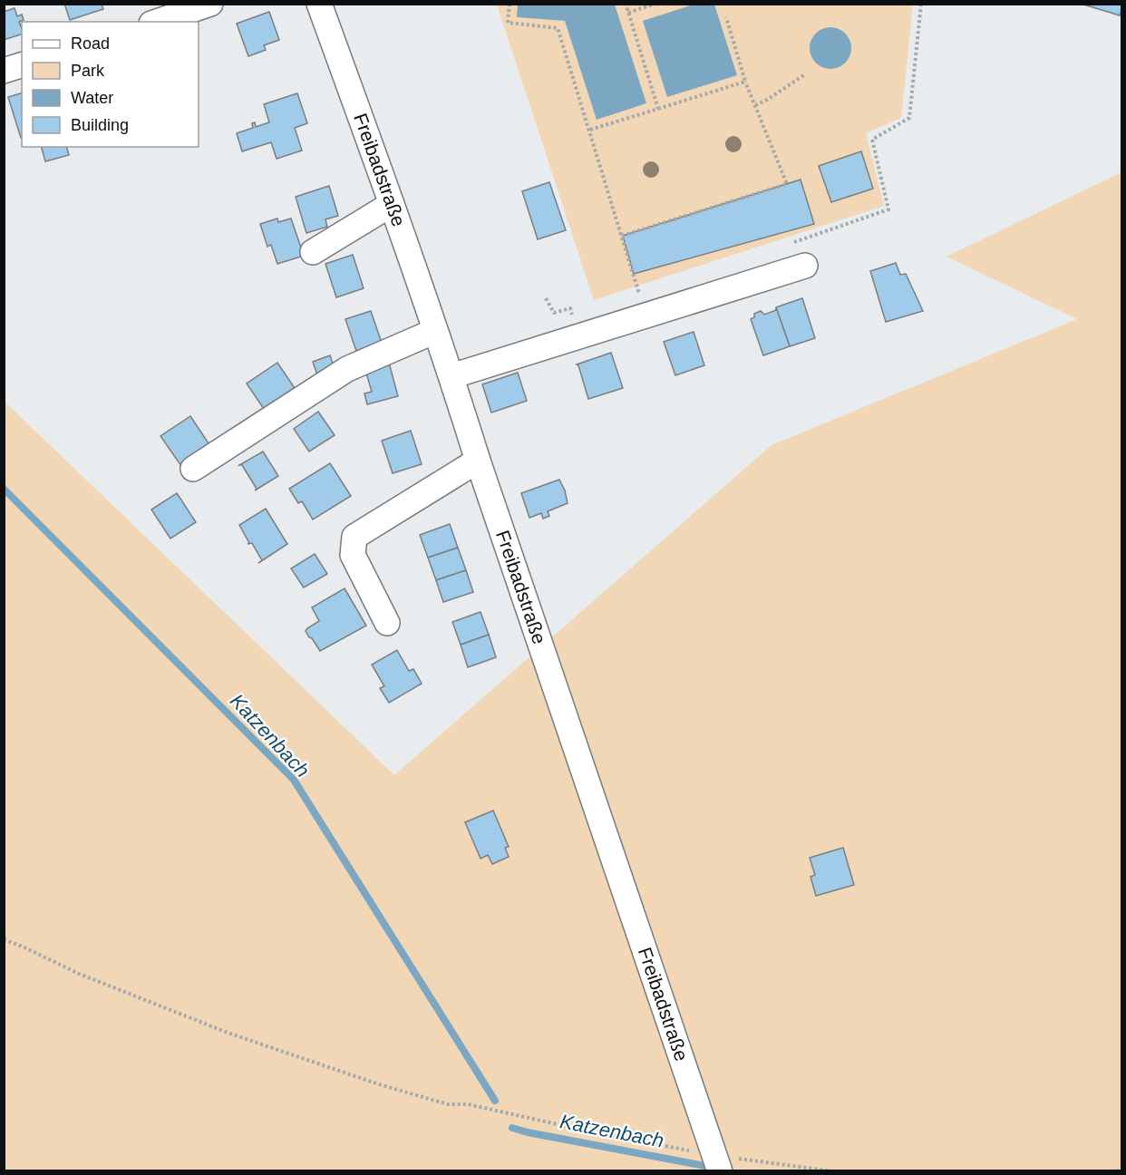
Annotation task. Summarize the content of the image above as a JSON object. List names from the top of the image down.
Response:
{
  "streets": {
    "street": ["Freibadstraße"]
  },
  "water": ["Katzenbach"],
  "legend": [
    "Road",
    "Park",
    "Water",
    "Building"
  ]
}
